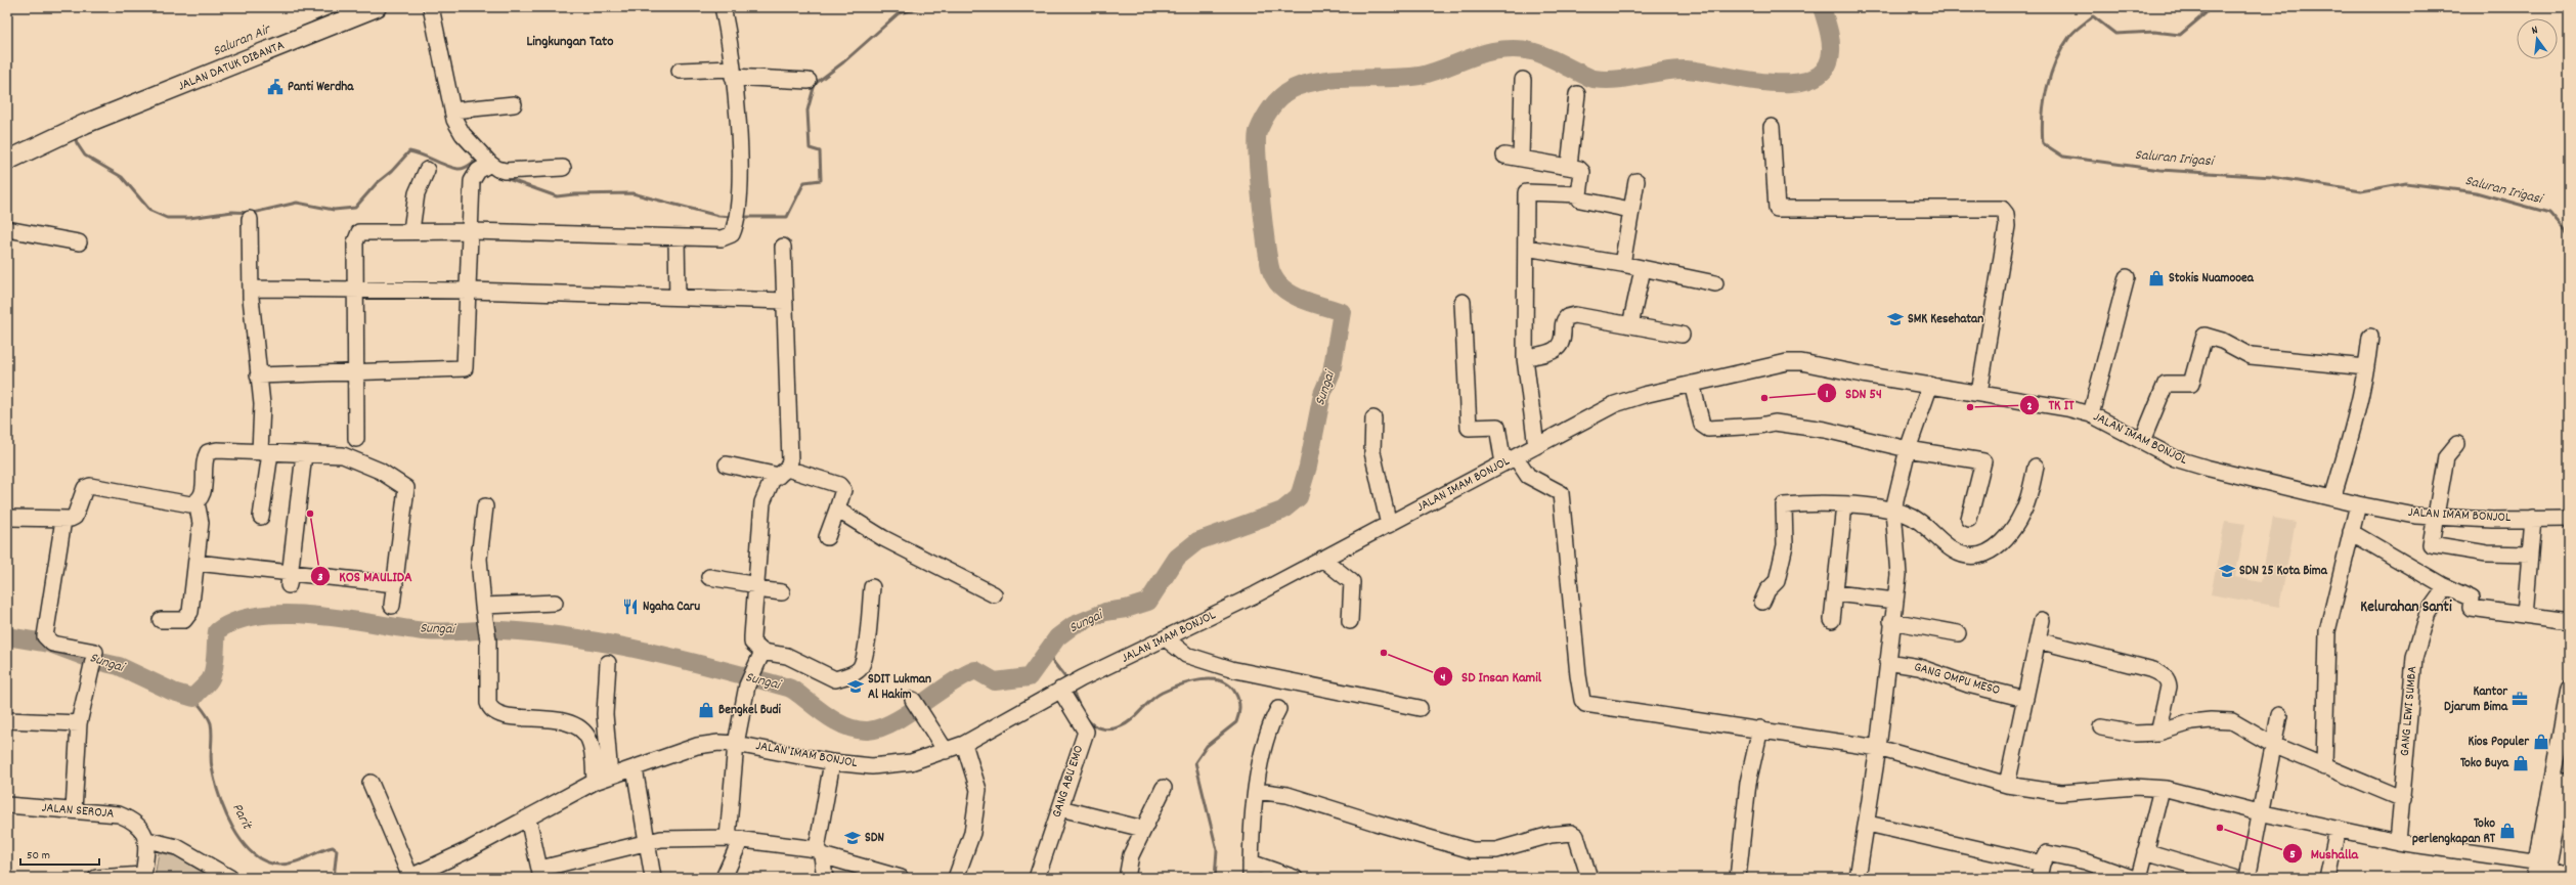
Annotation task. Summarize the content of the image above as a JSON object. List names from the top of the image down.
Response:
{
  "streets": {
    "main road": ["JALAN DATUK DIBANTA"],
    "street": [
      "JALAN IMAM BONJOL",
      "GANG OMPU MESO",
      "GANG LEWI SUMBA",
      "GANG ABU EMO",
      "JALAN SEROJA"
    ]
  },
  "crossings": [
    ["JALAN IMAM BONJOL", "GANG ABU EMO"]
  ],
  "districts": ["Lingkungan Tato", "Kelurahan Santi"],
  "water": [
    "Saluran Air",
    "Saluran Irigasi",
    "Sungai",
    "Parit"
  ],
  "places": {
    "public building": ["Panti Werdha"],
    "shop": [
      "Stokis Nuamooea",
      "Bengkel Budi",
      "Kios Populer",
      "Toko Buya",
      "Toko perlengkapan RT"
    ],
    "school or university": [
      "SMK Kesehatan",
      "SDN 25 Kota Bima",
      "SDIT Lukman Al Hakim",
      "SDN"
    ],
    "other": [
      "SDN 54",
      "TK IT",
      "KOS MAULIDA",
      "SD Insan Kamil",
      "Mushalla"
    ],
    "restaurant": ["Ngaha Caru"],
    "office": ["Kantor Djarum Bima"]
  },
  "scale_bar": "50 m",
  "north": "top"
}
